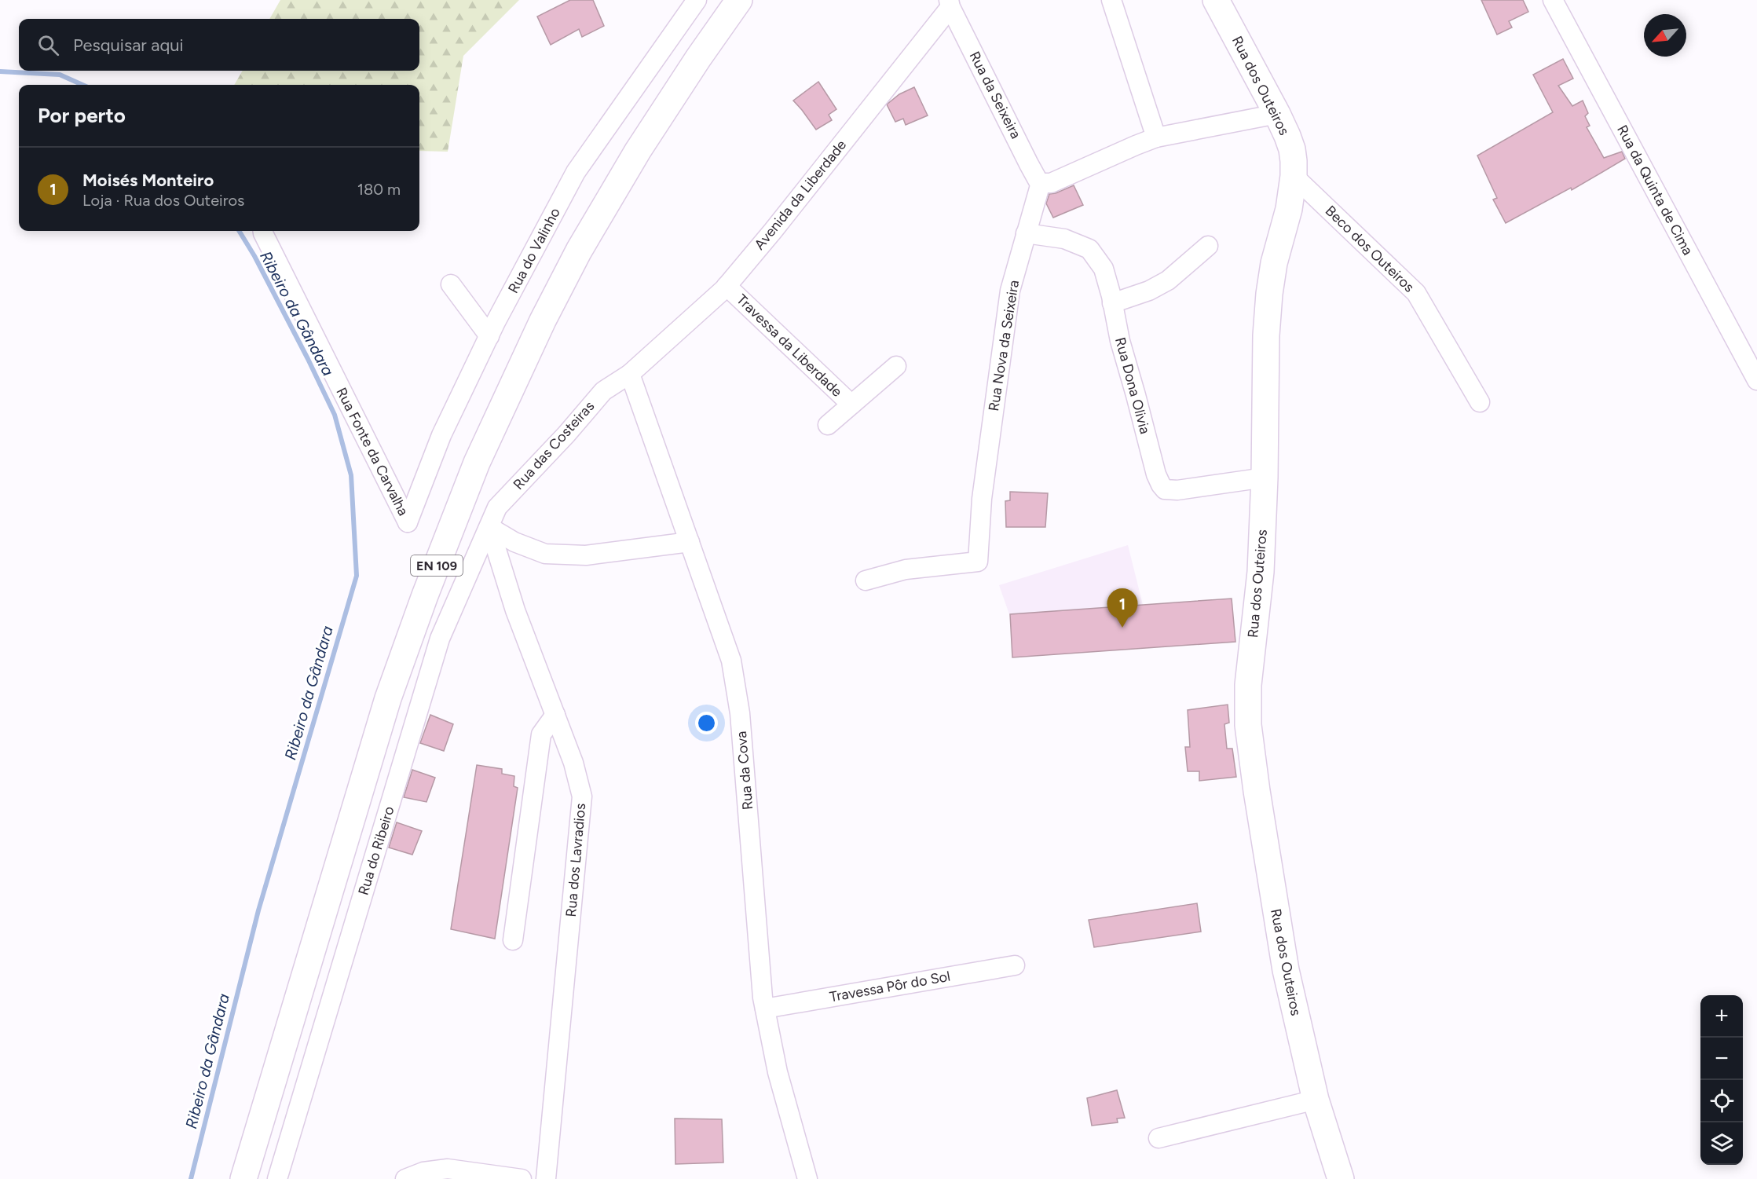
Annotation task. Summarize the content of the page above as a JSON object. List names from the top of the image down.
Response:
{
  "streets": {
    "main road": ["Rua dos Outeiros", "EN 109"],
    "street": [
      "Rua da Seixeira",
      "Rua da Quinta de Cima",
      "Avenida da Liberdade",
      "Beco dos Outeiros",
      "Rua do Valinho",
      "Travessa da Liberdade",
      "Rua Nova da Seixeira",
      "Rua Dona Olivia",
      "Rua das Costeiras",
      "Rua Fonte da Carvalha",
      "Rua da Cova",
      "Rua do Ribeiro",
      "Rua dos Lavradios",
      "Travessa Pôr do Sol"
    ]
  },
  "crossings": [
    ["Rua dos Outeiros", "Beco dos Outeiros"],
    ["Rua dos Outeiros", "Rua Dona Olivia"],
    ["Rua da Seixeira", "Avenida da Liberdade"],
    ["Rua da Seixeira", "Rua Nova da Seixeira"],
    ["Avenida da Liberdade", "Travessa da Liberdade"],
    ["Avenida da Liberdade", "Rua das Costeiras"],
    ["Avenida da Liberdade", "Rua da Cova"],
    ["Rua do Valinho", "Rua Fonte da Carvalha"],
    ["Rua Nova da Seixeira", "Rua Dona Olivia"],
    ["Rua das Costeiras", "Rua da Cova"],
    ["Rua das Costeiras", "Rua do Ribeiro"],
    ["Rua das Costeiras", "Rua dos Lavradios"],
    ["Rua da Cova", "Travessa Pôr do Sol"],
    ["Rua do Ribeiro", "Rua dos Lavradios"]
  ],
  "water": ["Ribeiro da Gândara"],
  "north": "bottom left",
  "page": {
    "search": "Pesquisar aqui",
    "heading": "Por perto",
    "list": [
      {
        "mark": "1",
        "name": "Moisés Monteiro",
        "note": "Loja · Rua dos Outeiros",
        "value": "180 m"
      }
    ],
    "pins": "1",
    "map_buttons": ["+", "−"]
  }
}
